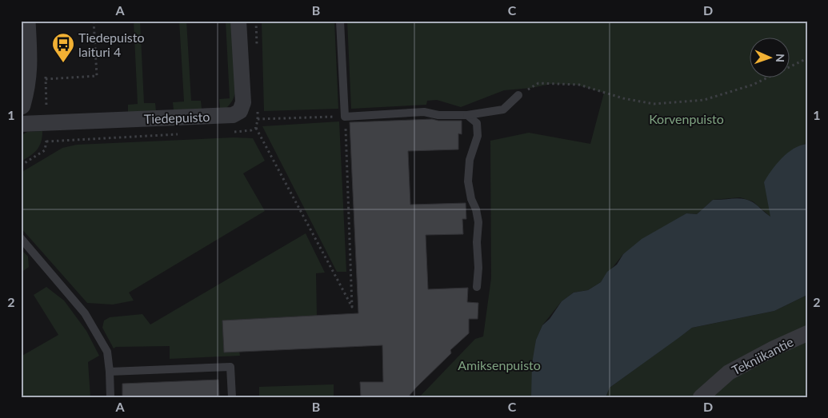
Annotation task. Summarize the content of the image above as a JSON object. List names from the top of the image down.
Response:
{
  "streets": {
    "street": ["Tiedepuisto", "Tekniikantie"]
  },
  "parks": ["Korvenpuisto", "Amiksenpuisto"],
  "places": {
    "bus stop": ["Tiedepuisto laituri 4"]
  },
  "north": "right",
  "grid": {
    "columns": [
      "A",
      "B",
      "C",
      "D"
    ],
    "rows": ["1", "2"]
  }
}
